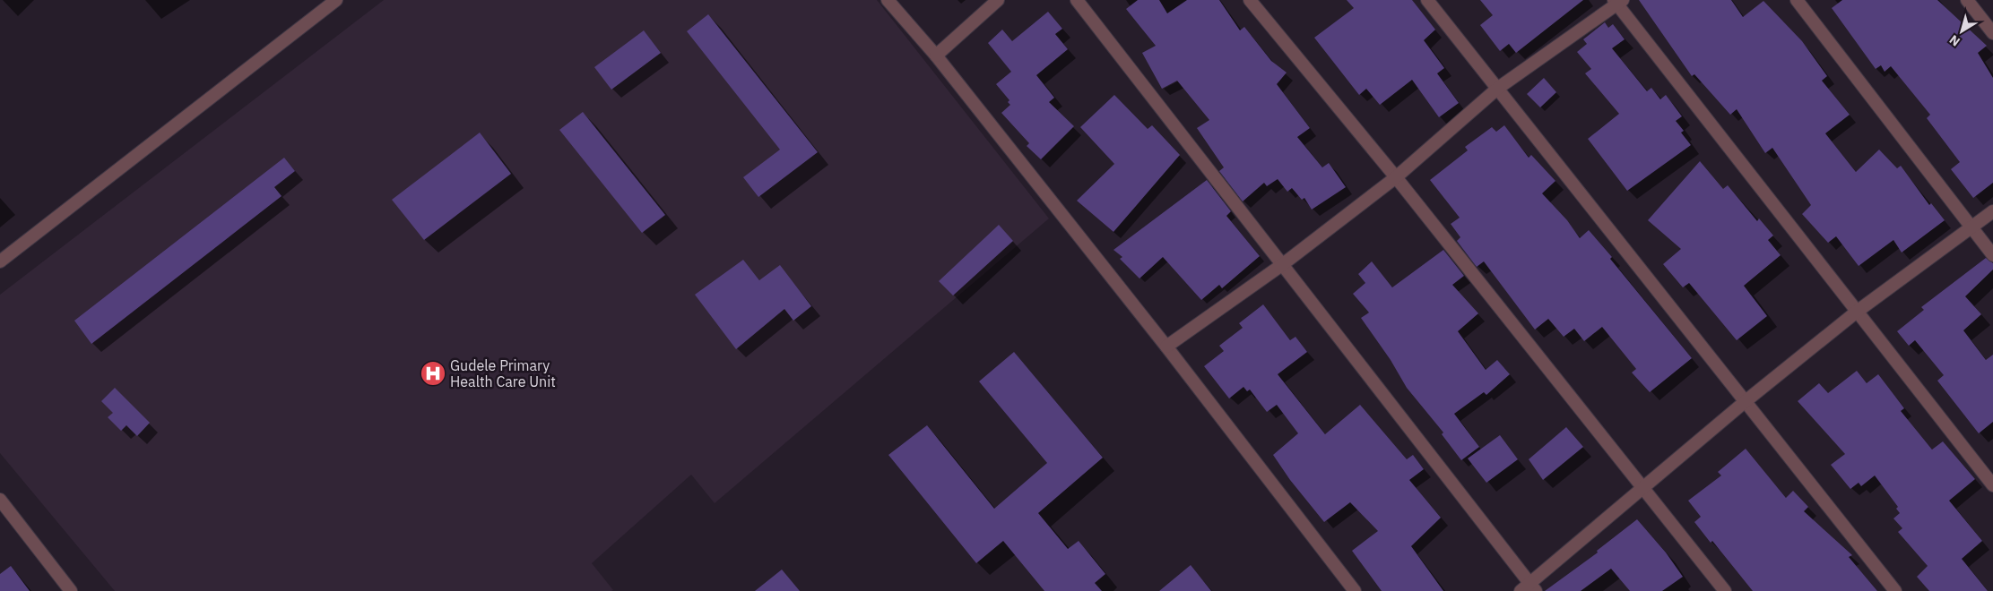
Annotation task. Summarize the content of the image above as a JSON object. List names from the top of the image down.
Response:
{
  "places": {
    "hospital": ["Gudele Primary Health Care Unit"]
  },
  "north": "bottom left"
}
